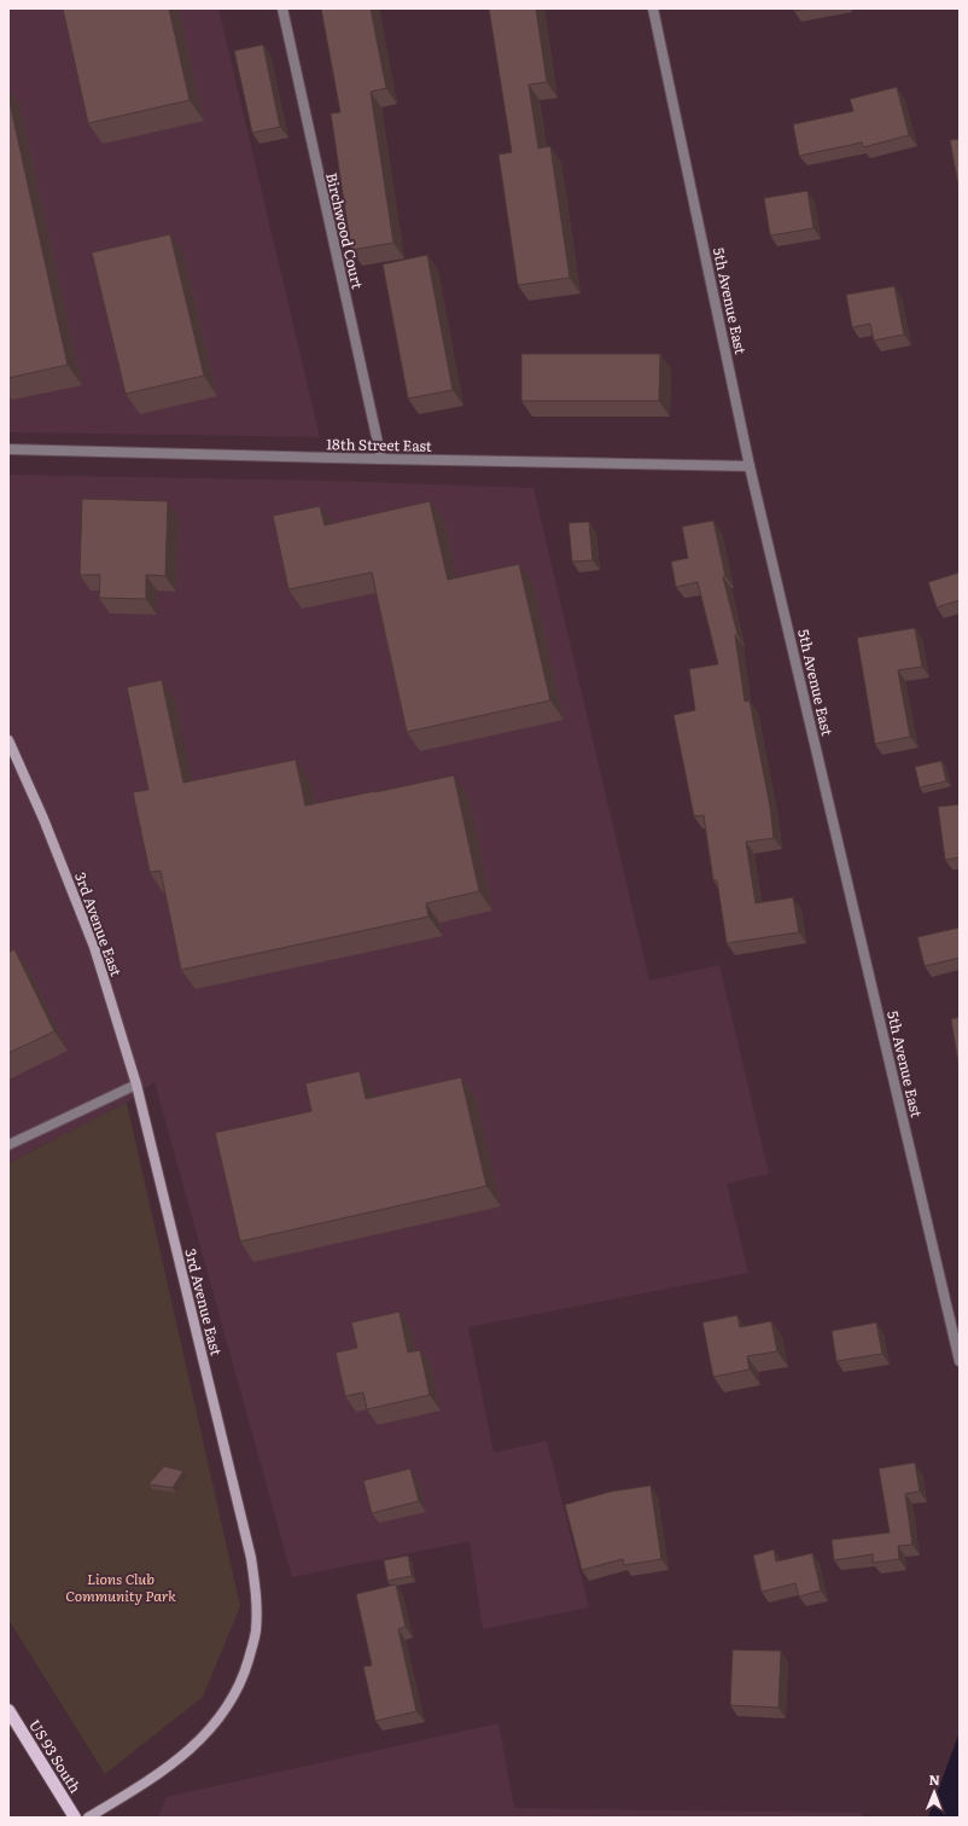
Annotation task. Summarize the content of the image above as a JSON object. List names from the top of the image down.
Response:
{
  "streets": {
    "main road": ["US 93 South"],
    "street": [
      "Birchwood Court",
      "5th Avenue East",
      "18th Street East",
      "3rd Avenue East"
    ]
  },
  "crossings": [
    ["Birchwood Court", "18th Street East"],
    ["5th Avenue East", "18th Street East"]
  ],
  "parks": ["Lions Club Community Park"],
  "north": "top"
}
